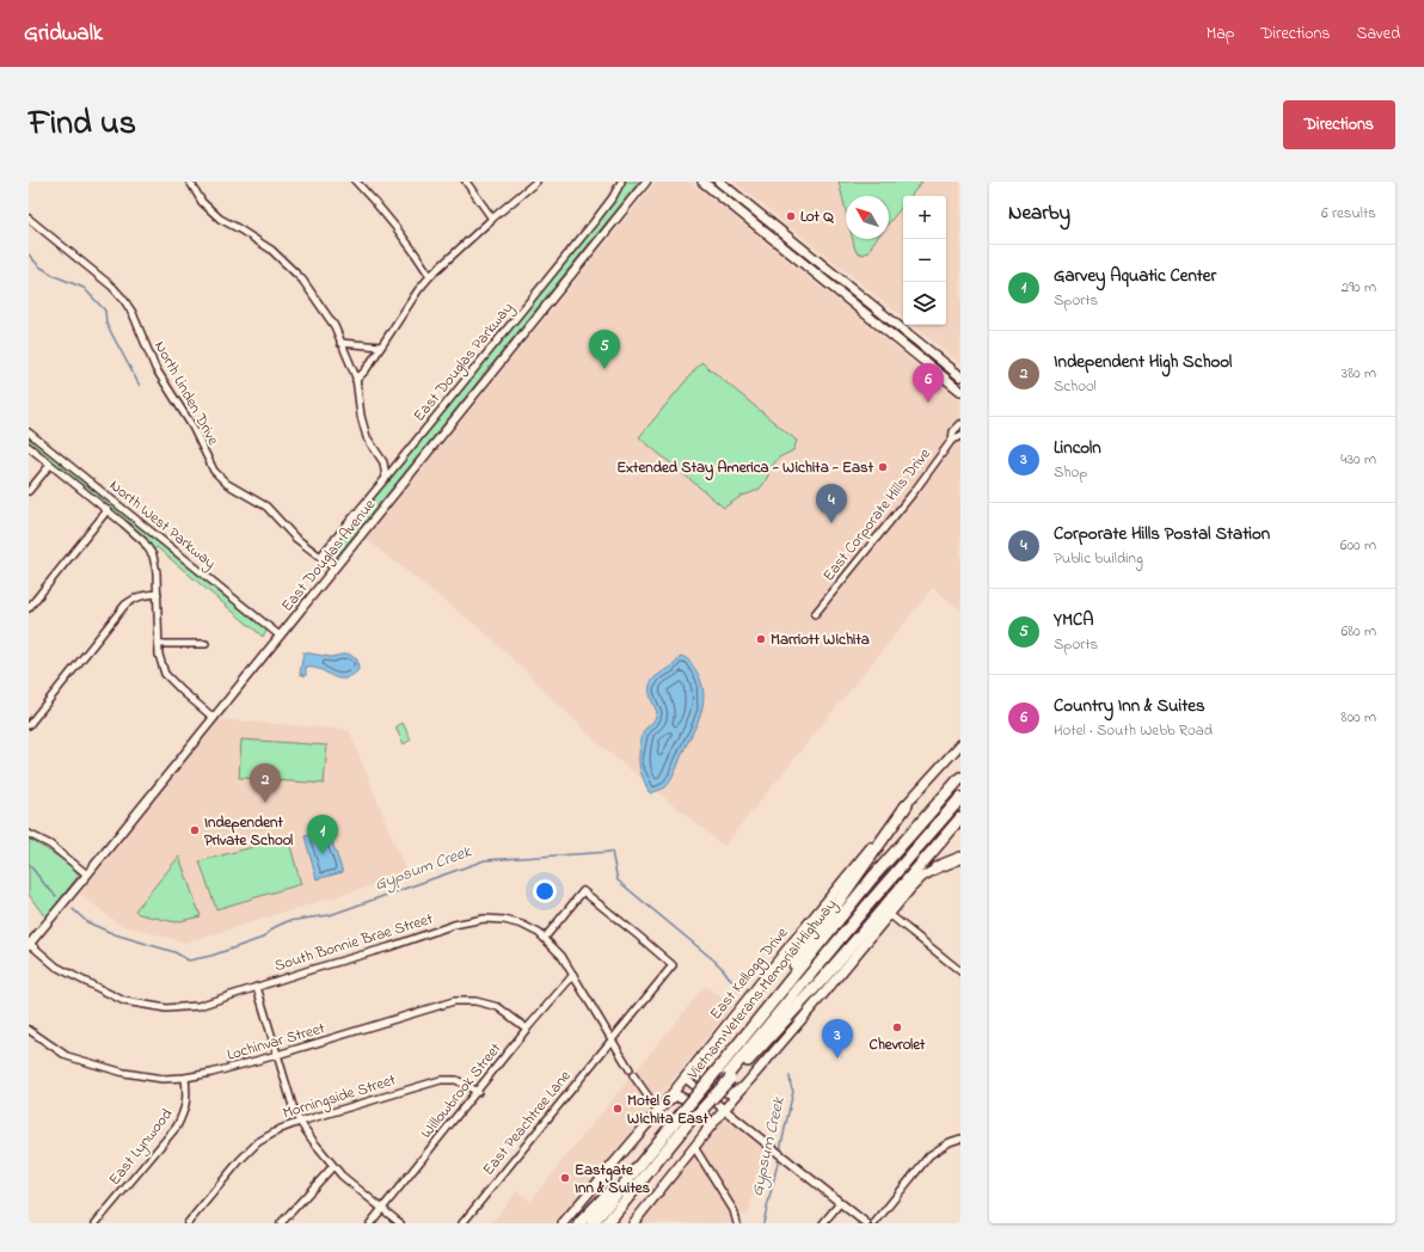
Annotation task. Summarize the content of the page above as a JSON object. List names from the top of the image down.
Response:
{
  "streets": {
    "highway": ["Vietnam Veterans Memorial Highway"],
    "main road": ["East Kellogg Drive"],
    "street": [
      "East Douglas Parkway",
      "North Linden Drive",
      "East Corporate Hills Drive",
      "North West Parkway",
      "East Douglas Avenue",
      "South Bonnie Brae Street",
      "Lochinvar Street",
      "Willowbrook Street",
      "Morningside Street",
      "East Peachtree Lane",
      "East Lynwood"
    ]
  },
  "crossings": [
    ["East Douglas Parkway", "North Linden Drive"],
    ["North Linden Drive", "East Douglas Avenue"],
    ["North West Parkway", "East Douglas Avenue"],
    ["East Douglas Avenue", "South Bonnie Brae Street"],
    ["South Bonnie Brae Street", "Willowbrook Street"],
    ["South Bonnie Brae Street", "East Peachtree Lane"],
    ["Lochinvar Street", "Willowbrook Street"],
    ["Lochinvar Street", "East Lynwood"],
    ["Willowbrook Street", "Morningside Street"]
  ],
  "water": ["Gypsum Creek"],
  "places": [
    "Lot Q",
    "Extended Stay America - Wichita - East",
    "Marriott Wichita",
    "Independent Private School",
    "Chevrolet",
    "Motel 6 Wichita East",
    "Eastgate Inn & Suites"
  ],
  "north": "top left",
  "page": {
    "header": "Gridwalk",
    "nav": ["Map", "Directions", "Saved"],
    "title": "Find us",
    "buttons": "Directions",
    "heading": ["Nearby", "6 results"],
    "map_buttons": ["+", "−"],
    "list": [
      {
        "mark": "1",
        "name": "Garvey Aquatic Center",
        "note": "Sports",
        "value": "290 m"
      },
      {
        "mark": "2",
        "name": "Independent High School",
        "note": "School",
        "value": "380 m"
      },
      {
        "mark": "3",
        "name": "Lincoln",
        "note": "Shop",
        "value": "430 m"
      },
      {
        "mark": "4",
        "name": "Corporate Hills Postal Station",
        "note": "Public building",
        "value": "600 m"
      },
      {
        "mark": "5",
        "name": "YMCA",
        "note": "Sports",
        "value": "680 m"
      },
      {
        "mark": "6",
        "name": "Country Inn & Suites",
        "note": "Hotel · South Webb Road",
        "value": "800 m"
      }
    ],
    "pins": [
      "5",
      "6",
      "4",
      "2",
      "1",
      "3"
    ]
  }
}
